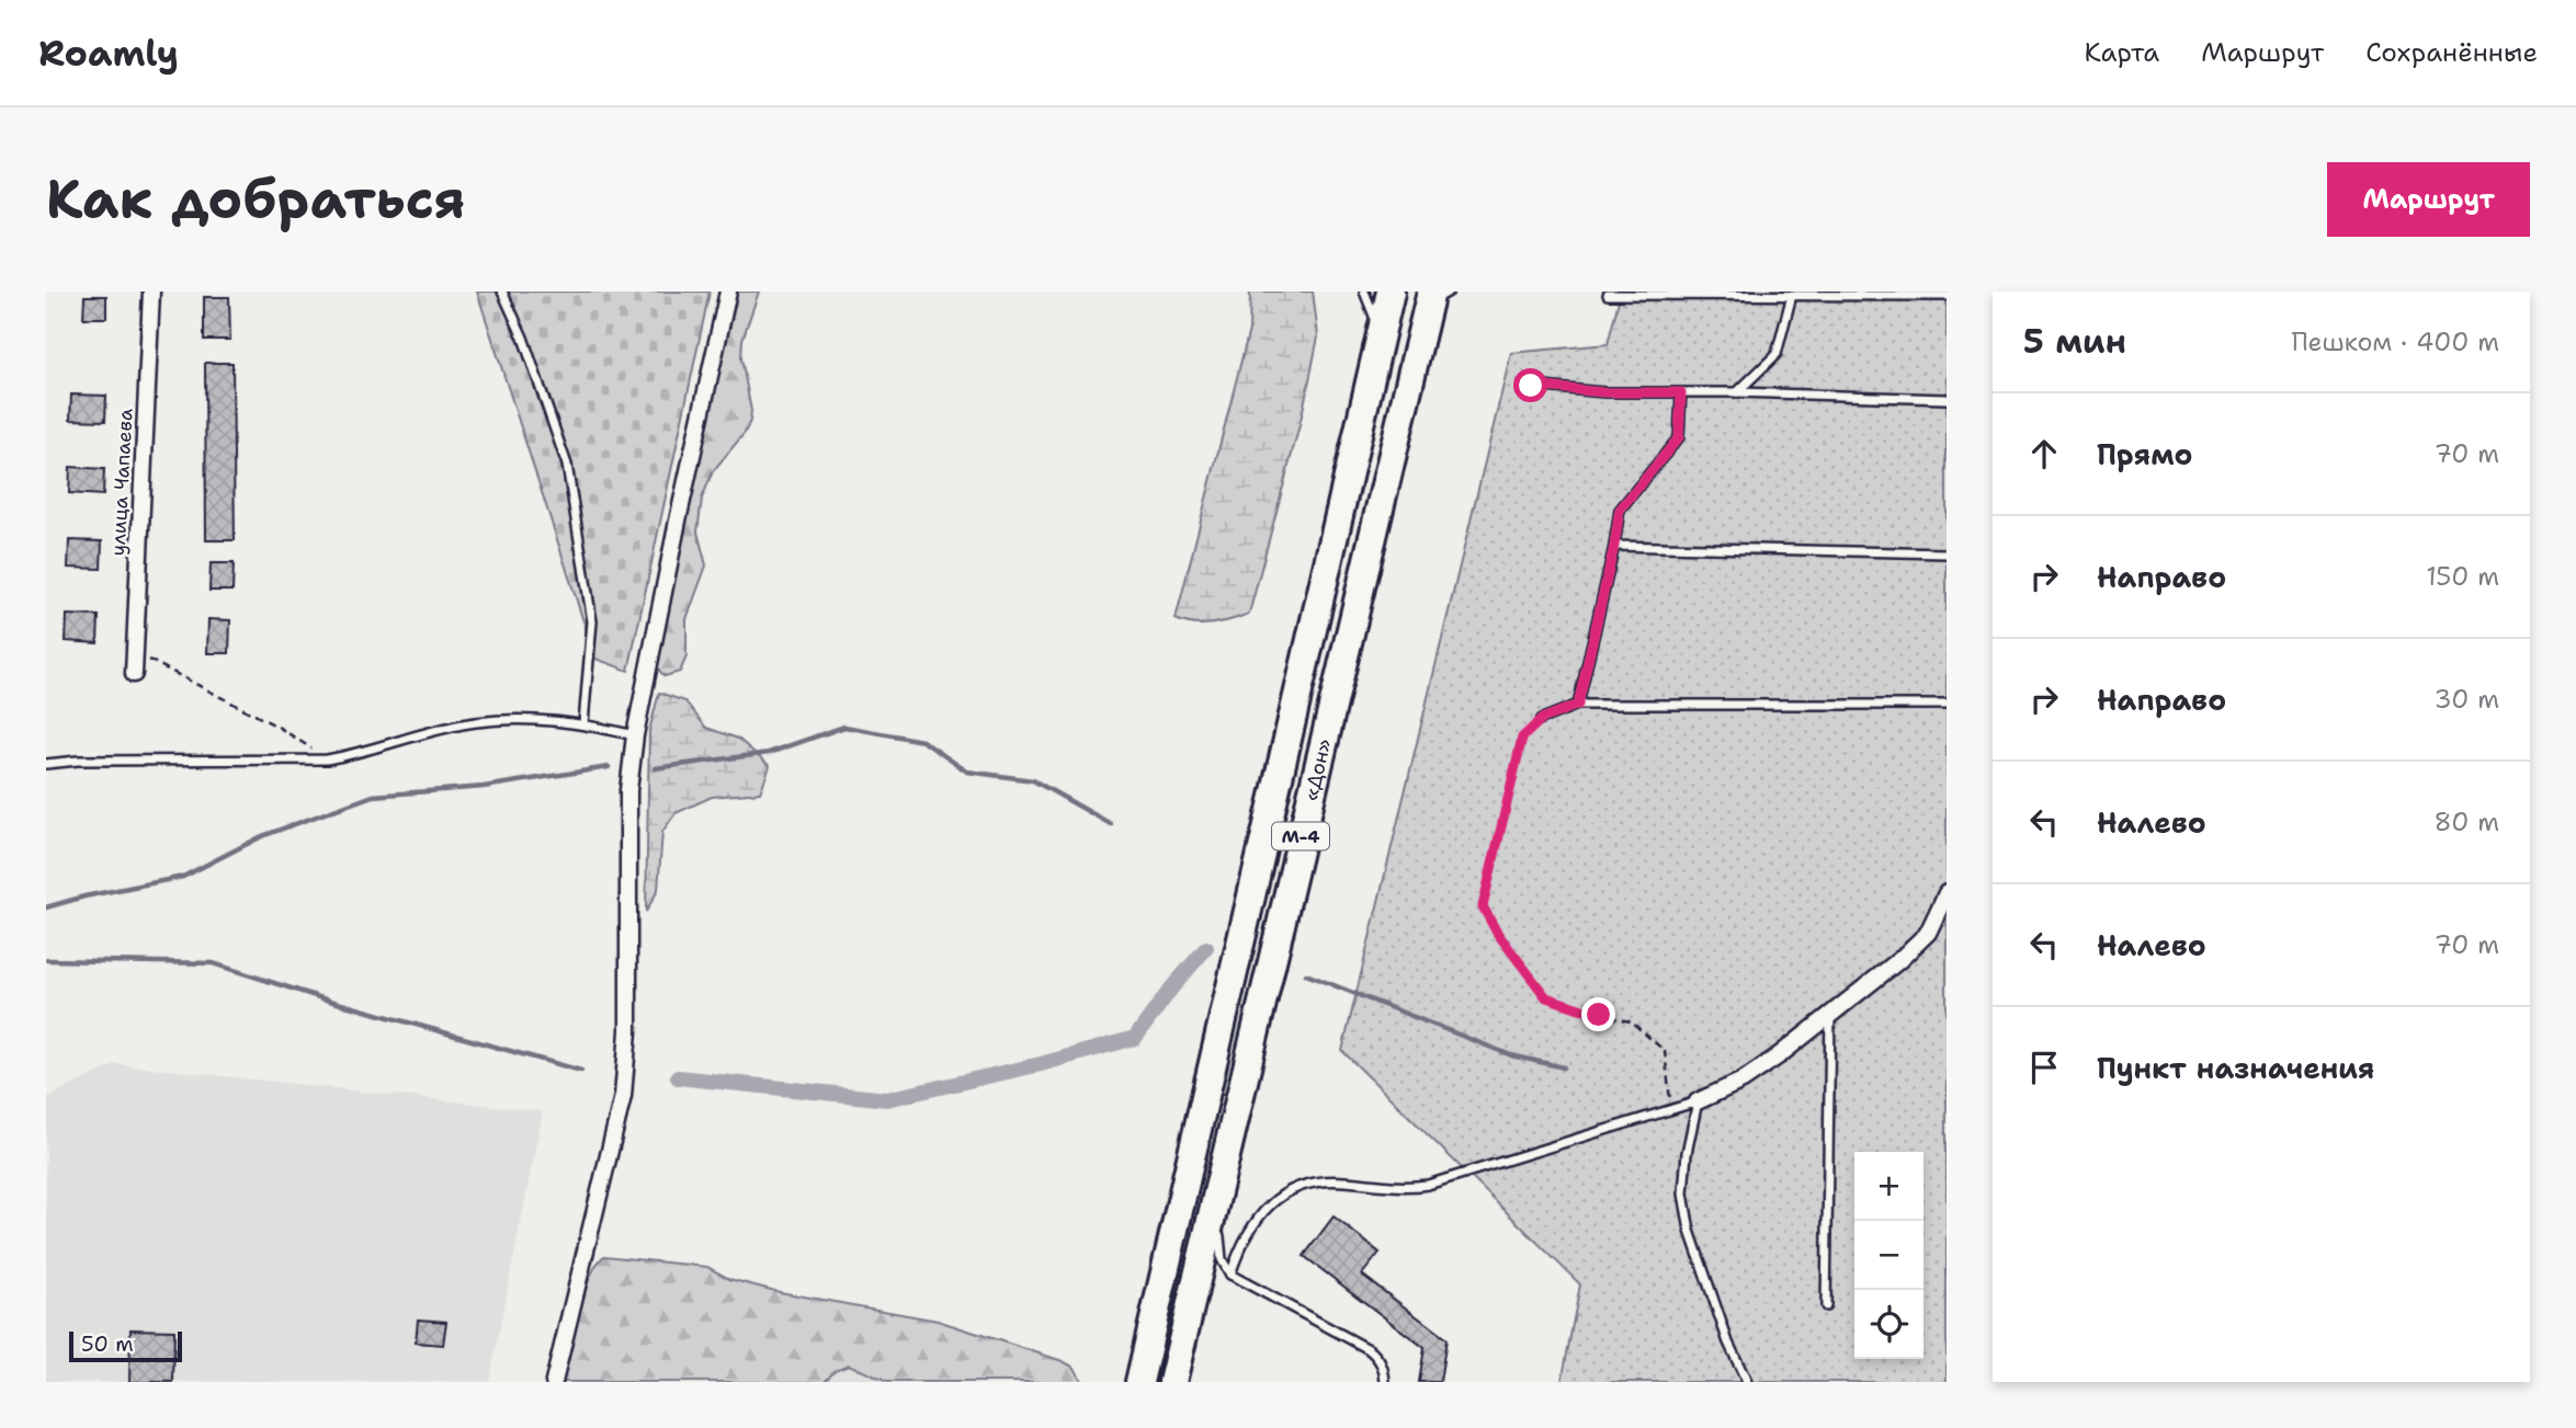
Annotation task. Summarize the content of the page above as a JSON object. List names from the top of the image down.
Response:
{
  "streets": {
    "highway": ["«Дон»", "М-4"],
    "street": ["улица Чапаева"]
  },
  "scale_bar": "50 m",
  "page": {
    "header": "Roamly",
    "nav": ["Карта", "Маршрут", "Сохранённые"],
    "buttons": "Маршрут",
    "title": "Как добраться",
    "heading": ["5 мин", "Пешком · 400 m"],
    "list": [
      ["Прямо", "70 m"],
      ["Направо", "150 m"],
      ["Направо", "30 m"],
      ["Налево", "80 m"],
      ["Налево", "70 m"],
      "Пункт назначения"
    ],
    "map_buttons": ["+", "−"],
    "scale": "50 m"
  }
}
